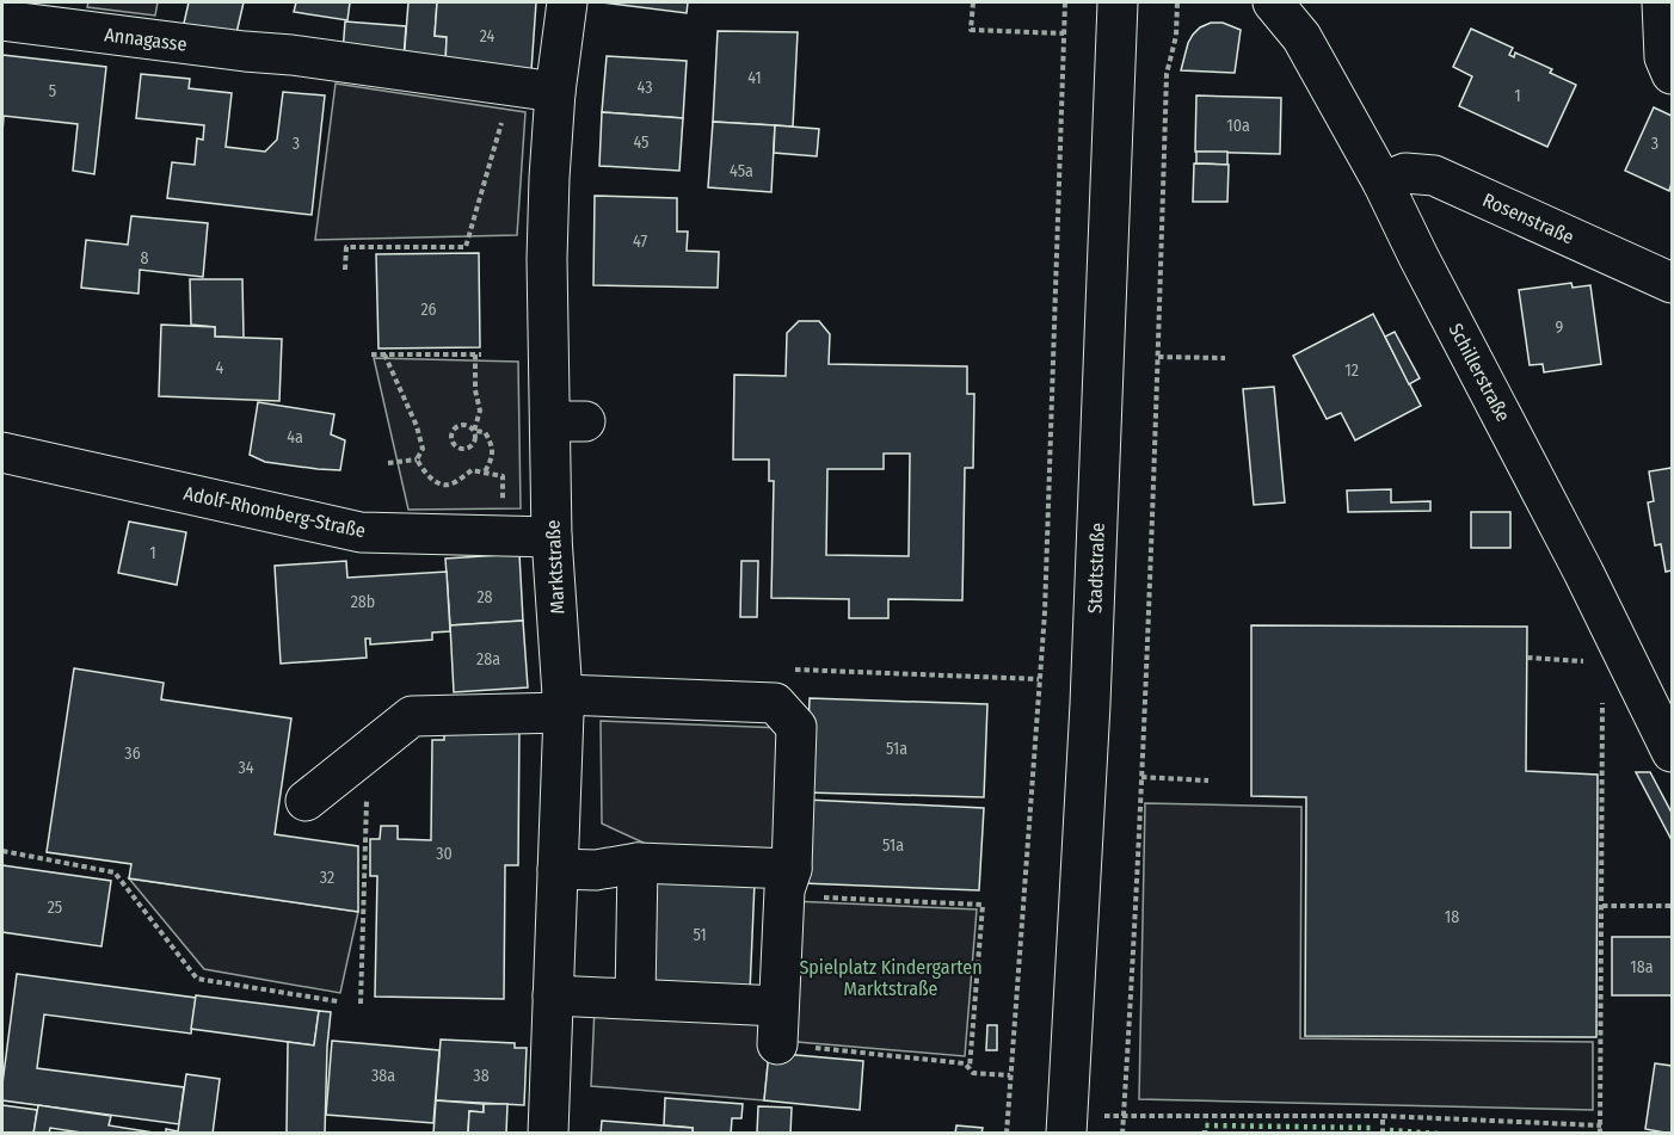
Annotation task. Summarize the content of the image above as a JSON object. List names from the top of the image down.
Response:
{
  "streets": {
    "street": [
      "Annagasse",
      "Rosenstraße",
      "Schillerstraße",
      "Adolf-Rhomberg-Straße",
      "Marktstraße",
      "Stadtstraße"
    ]
  },
  "crossings": [
    ["Annagasse", "Marktstraße"],
    ["Rosenstraße", "Schillerstraße"],
    ["Adolf-Rhomberg-Straße", "Marktstraße"]
  ],
  "parks": ["Spielplatz Kindergarten Marktstraße"],
  "house_numbers": [
    "24",
    "41",
    "43",
    "5",
    "1",
    "10a",
    "45",
    "3",
    "3",
    "45a",
    "47",
    "8",
    "26",
    "9",
    "4",
    "12",
    "4a",
    "1",
    "28",
    "28b",
    "28a",
    "51a",
    "36",
    "34",
    "51a",
    "30",
    "32",
    "25",
    "18",
    "51",
    "18a",
    "38a",
    "38"
  ]
}
